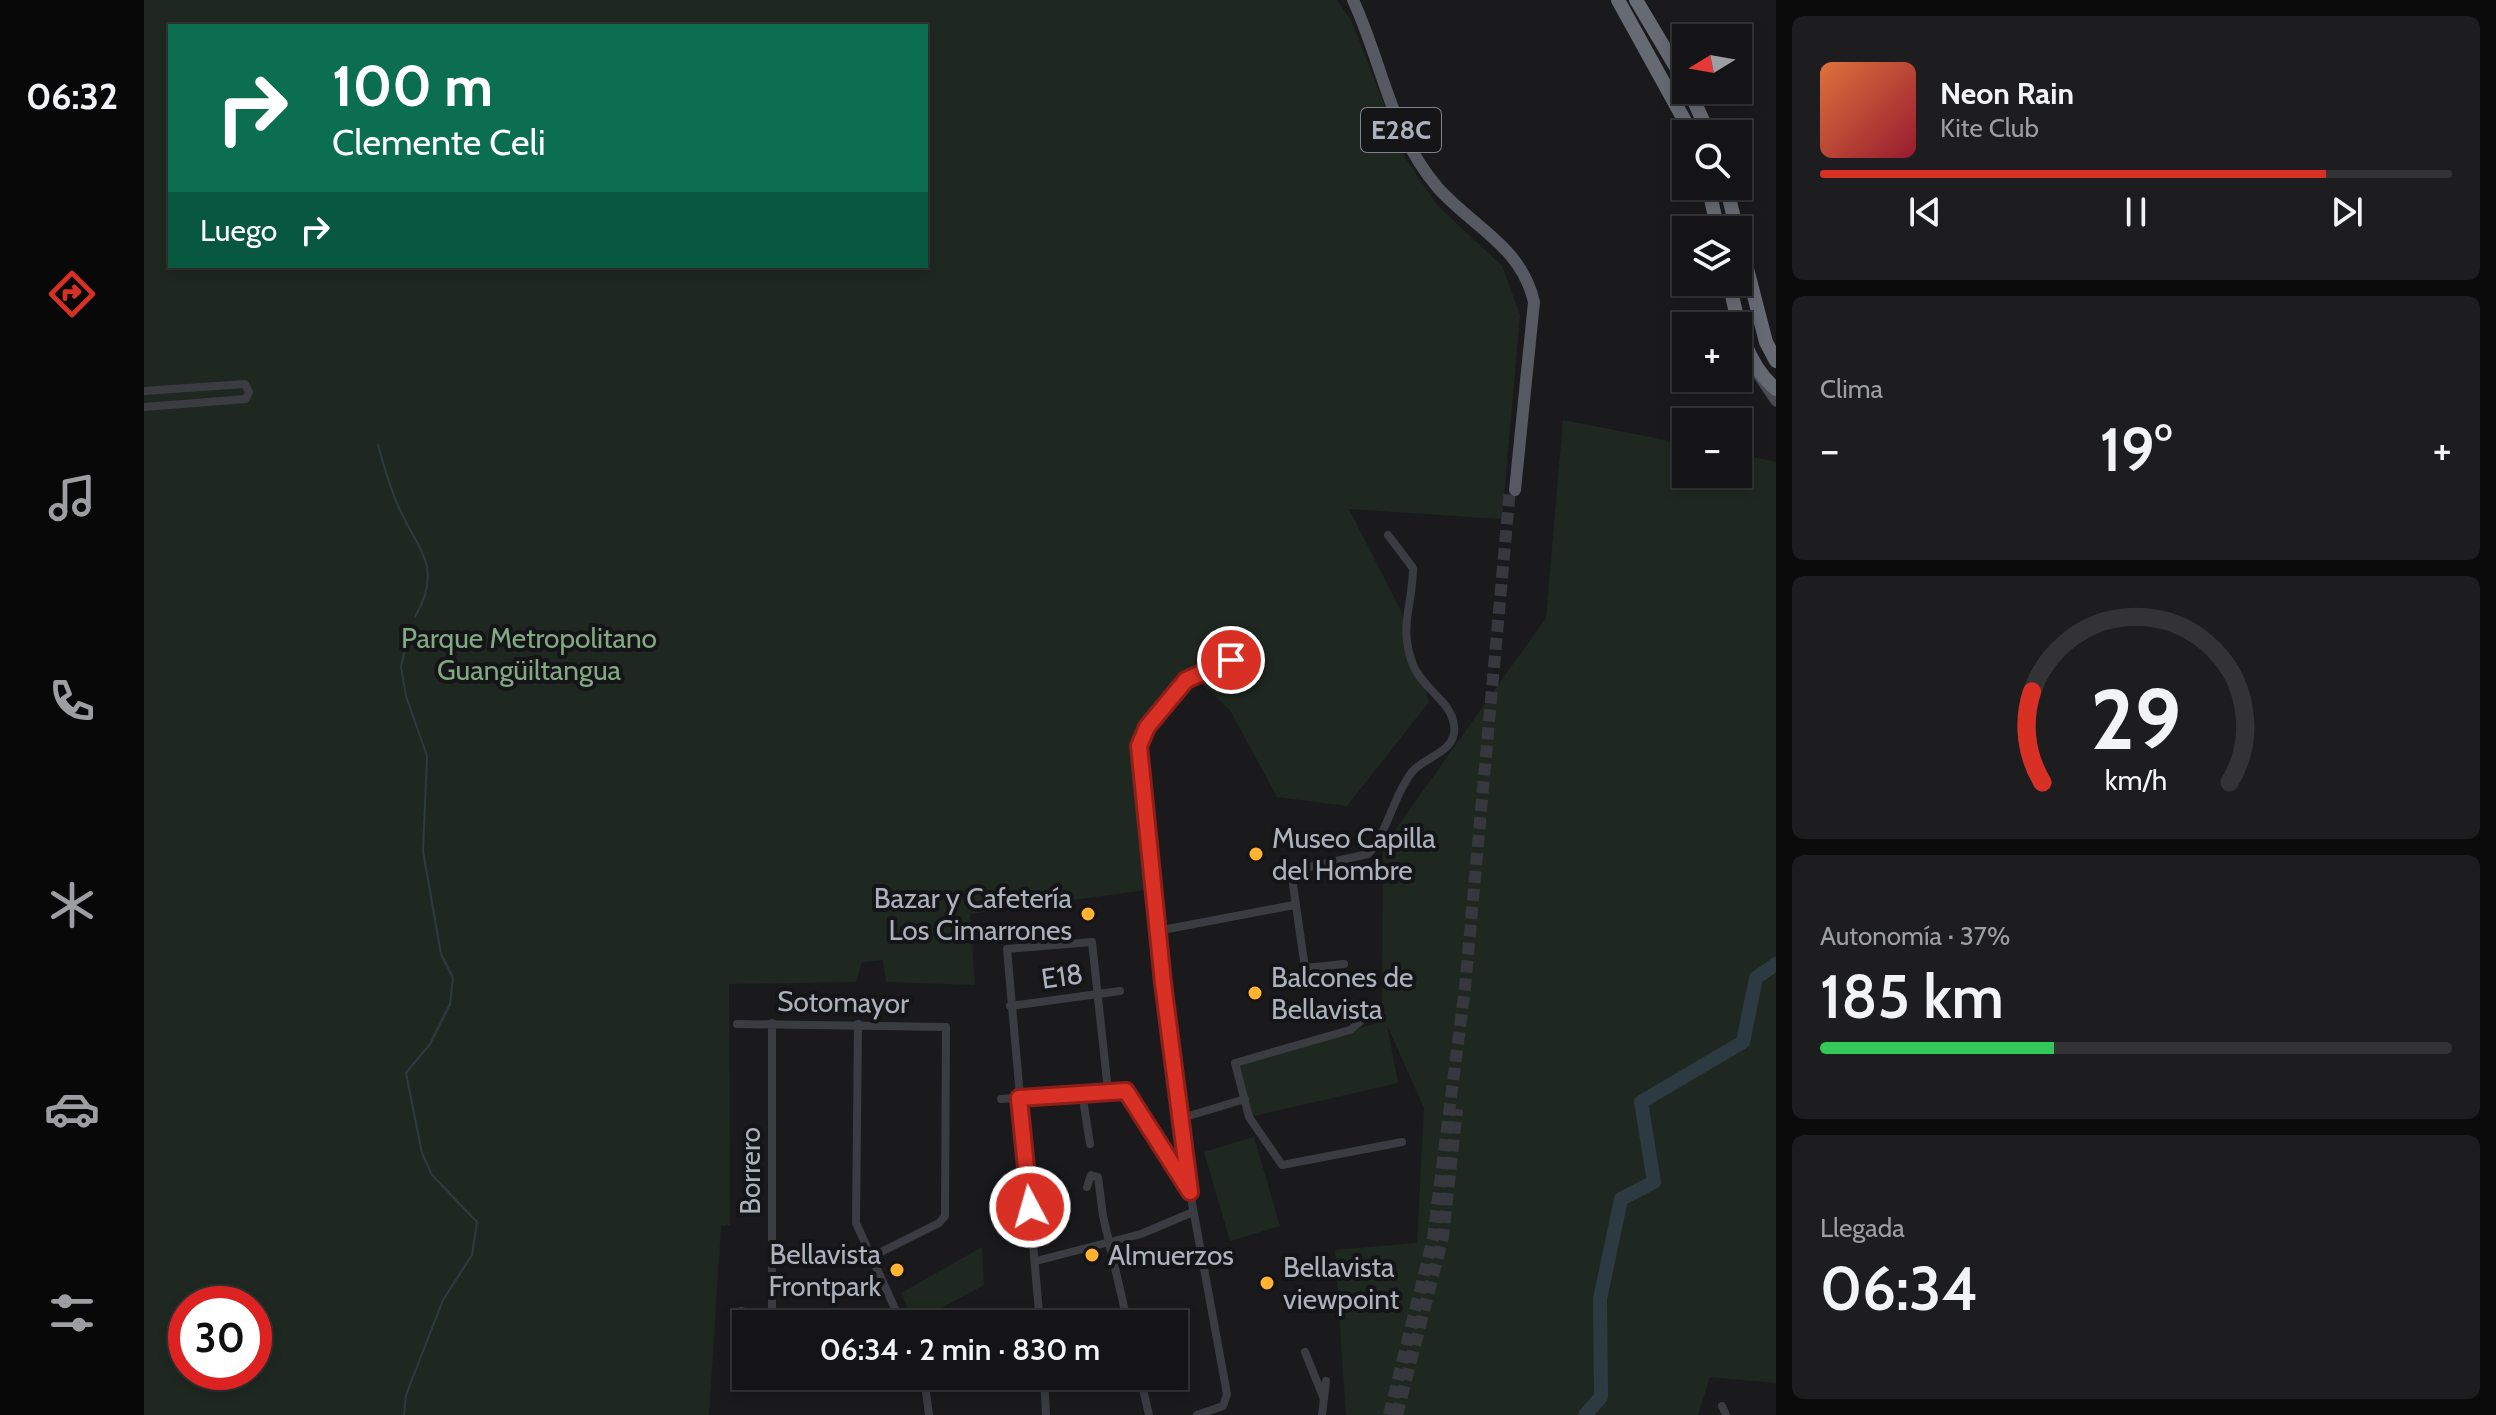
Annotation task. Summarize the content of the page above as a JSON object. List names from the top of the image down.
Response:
{
  "streets": {
    "main road": ["E28C"],
    "street": ["E18", "Sotomayor", "Borrero"]
  },
  "crossings": [
    ["Sotomayor", "Borrero"]
  ],
  "parks": ["Parque Metropolitano Guangüiltangua"],
  "places": [
    "Museo Capilla del Hombre",
    "Bazar y Cafetería Los Cimarrones",
    "Balcones de Bellavista",
    "Almuerzos",
    "Bellavista Frontpark",
    "Bellavista viewpoint"
  ],
  "north": "left",
  "page": {
    "tabs": "06:32",
    "map_buttons": ["+", "−"],
    "turn": ["100 m", "Clemente Celi"],
    "song": ["Neon Rain", "Kite Club"],
    "then": "Luego",
    "tile": [
      "Clima",
      ["Autonomía · 37%", "185 km"],
      ["Llegada", "06:34"]
    ],
    "heat": ["−", "19°", "+"],
    "limit": "30",
    "trip": "06:34 · 2 min · 830 m",
    "gauge": ["29", "km/h"]
  }
}
